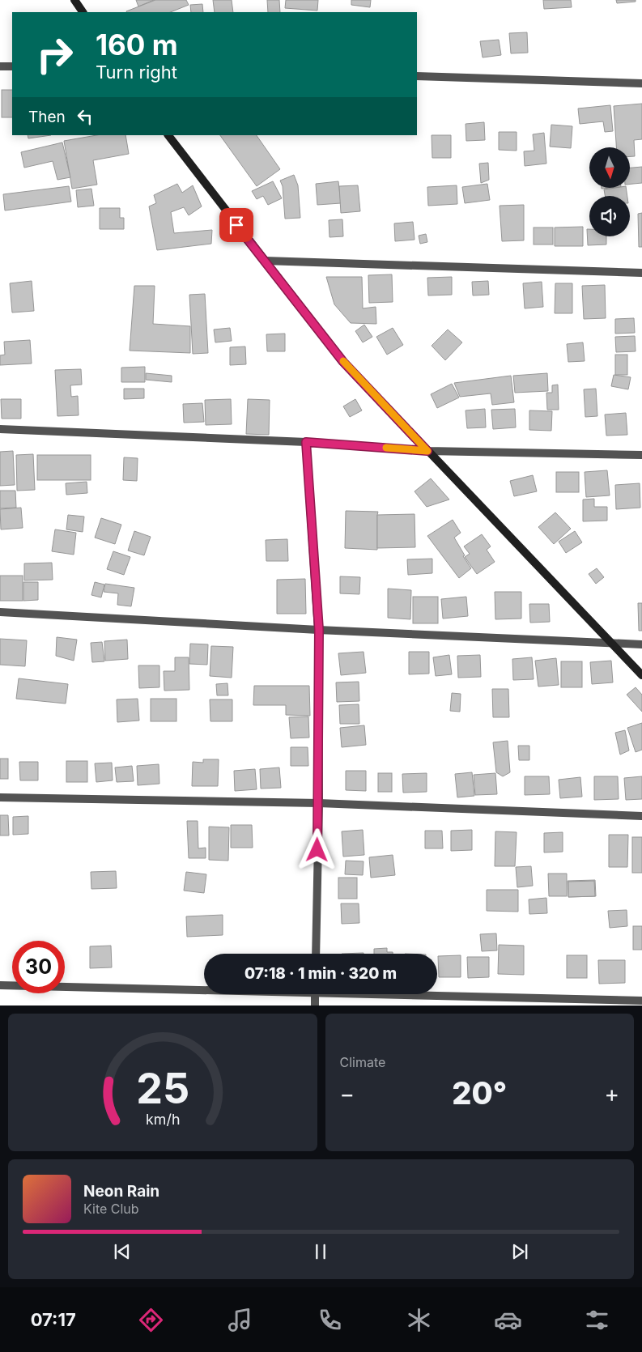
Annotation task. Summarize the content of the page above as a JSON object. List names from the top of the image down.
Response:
{
  "north": "bottom",
  "page": {
    "turn": ["160 m", "Turn right"],
    "then": "Then",
    "limit": "30",
    "trip": "07:18 · 1 min · 320 m",
    "tile": "Climate",
    "heat": ["−", "20°", "+"],
    "song": ["Neon Rain", "Kite Club"],
    "tabs": "07:17",
    "gauge": ["25", "km/h"]
  }
}
